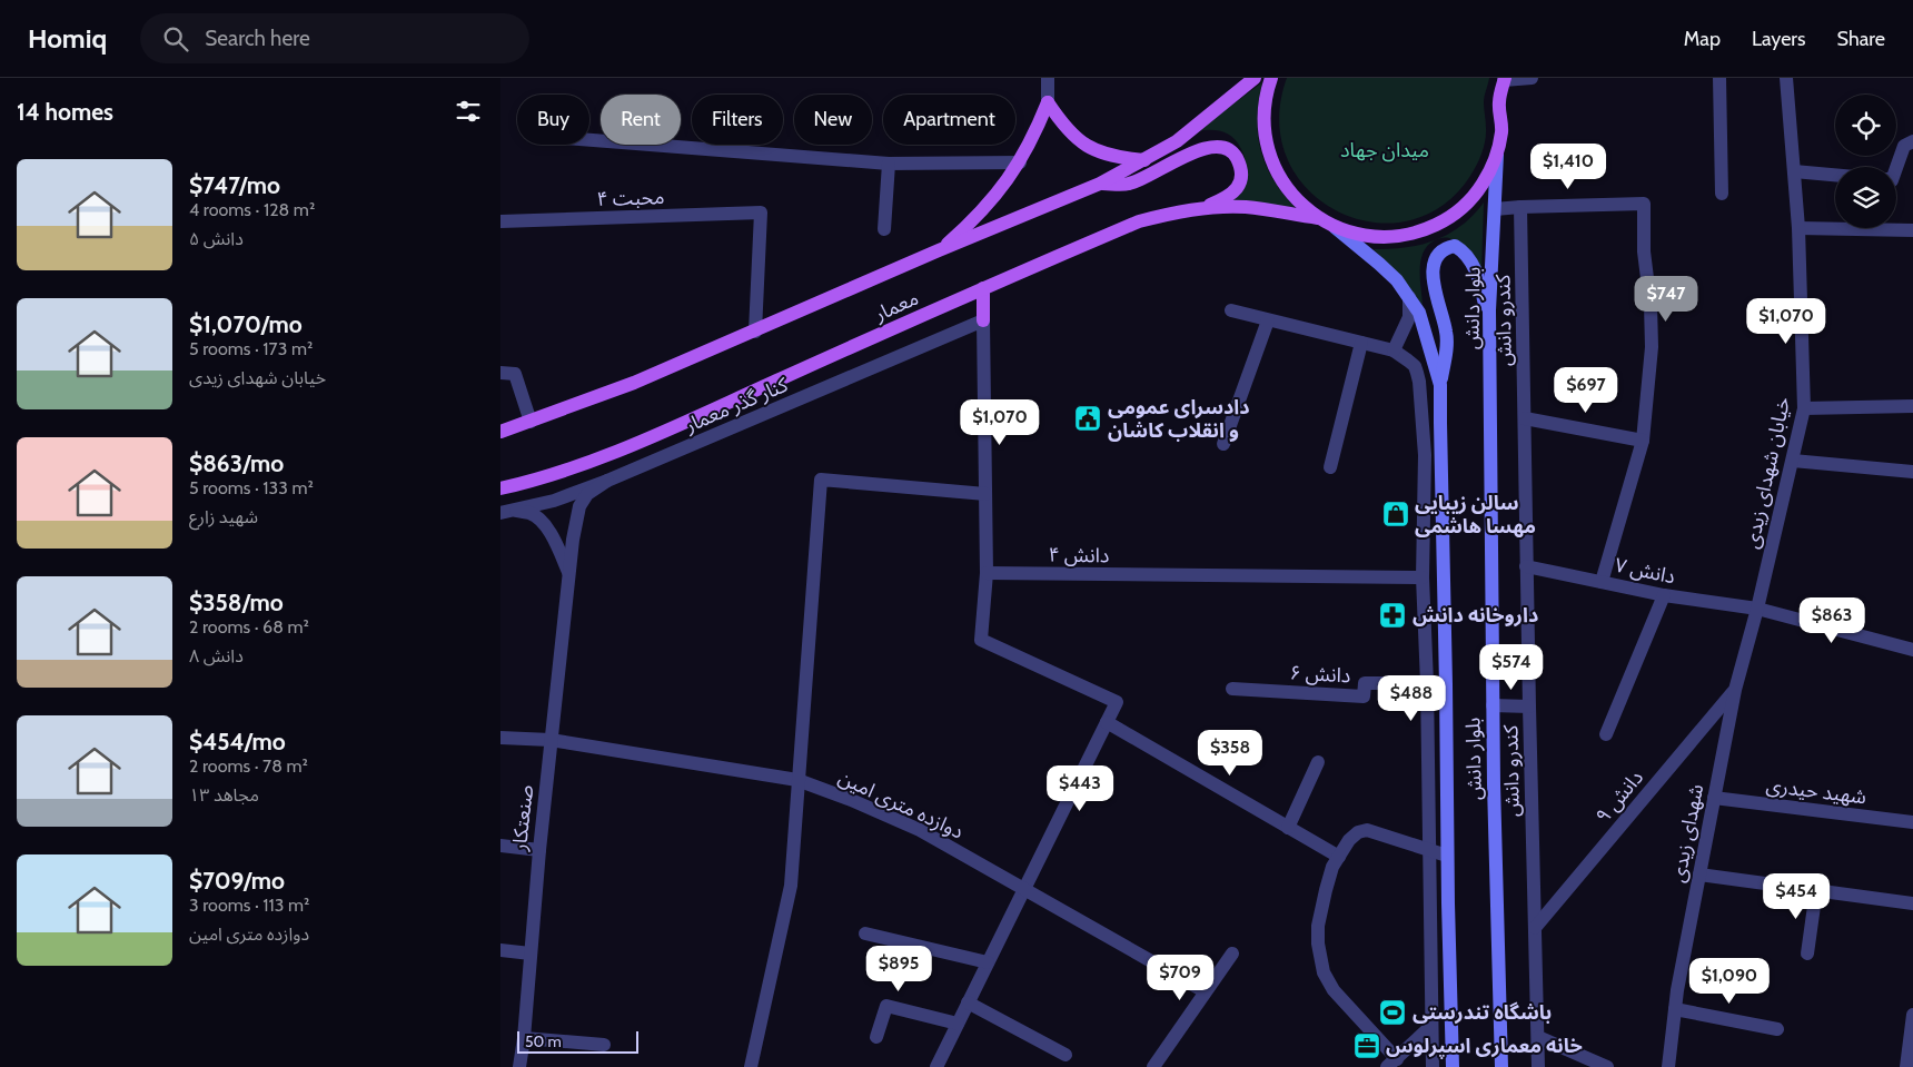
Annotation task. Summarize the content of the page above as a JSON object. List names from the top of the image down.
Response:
{
  "streets": {
    "main road": ["معمار", "بلوار دانش"],
    "street": [
      "محبت ۴",
      "کندرو دانش",
      "کنار گذر معمار",
      "خیابان شهدای زیدی",
      "دانش ۴",
      "دانش ۷",
      "دانش ۶",
      "شهید حیدری",
      "دانش ۹",
      "دوازده متری امین",
      "صنعتکار",
      "شهدای زیدی"
    ]
  },
  "crossings": [
    ["محبت ۴", "معمار"],
    ["کندرو دانش", "دانش ۷"],
    ["کندرو دانش", "دانش ۹"],
    ["کنار گذر معمار", "صنعتکار"],
    ["خیابان شهدای زیدی", "دانش ۷"],
    ["خیابان شهدای زیدی", "شهدای زیدی"],
    ["دانش ۷", "شهدای زیدی"],
    ["شهید حیدری", "شهدای زیدی"],
    ["دانش ۹", "شهدای زیدی"],
    ["دوازده متری امین", "صنعتکار"]
  ],
  "parks": ["میدان جهاد"],
  "places": {
    "public building": ["دادسرای عمومی و انقلاب کاشان"],
    "shop": ["سالن زیبایی مهسا هاشمی"],
    "pharmacy": ["داروخانه دانش"],
    "sports": ["باشگاه تندرستی"],
    "office": ["خانه معماری اسپرلوس"]
  },
  "scale_bar": "50 m",
  "page": {
    "header": "Homiq",
    "search": "Search here",
    "nav": ["Map", "Layers", "Share"],
    "heading": "14 homes",
    "chip": [
      "Buy",
      "Rent",
      "Filters",
      "New",
      "Apartment"
    ],
    "price": [
      "$1,410",
      "$747",
      "$1,070",
      "$697",
      "$1,070",
      "$863",
      "$574",
      "$488",
      "$358",
      "$443",
      "$454",
      "$895",
      "$709",
      "$1,090"
    ],
    "list": [
      {
        "name": "$747/mo",
        "note": "4 rooms · 128 m² · دانش ۵"
      },
      {
        "name": "$1,070/mo",
        "note": "5 rooms · 173 m² · خیابان شهدای زیدی"
      },
      {
        "name": "$863/mo",
        "note": "5 rooms · 133 m² · شهید زارع"
      },
      {
        "name": "$358/mo",
        "note": "2 rooms · 68 m² · دانش ۸"
      },
      {
        "name": "$454/mo",
        "note": "2 rooms · 78 m² · مجاهد ۱۳"
      },
      {
        "name": "$709/mo",
        "note": "3 rooms · 113 m² · دوازده متری امین"
      }
    ],
    "scale": "50 m"
  }
}
